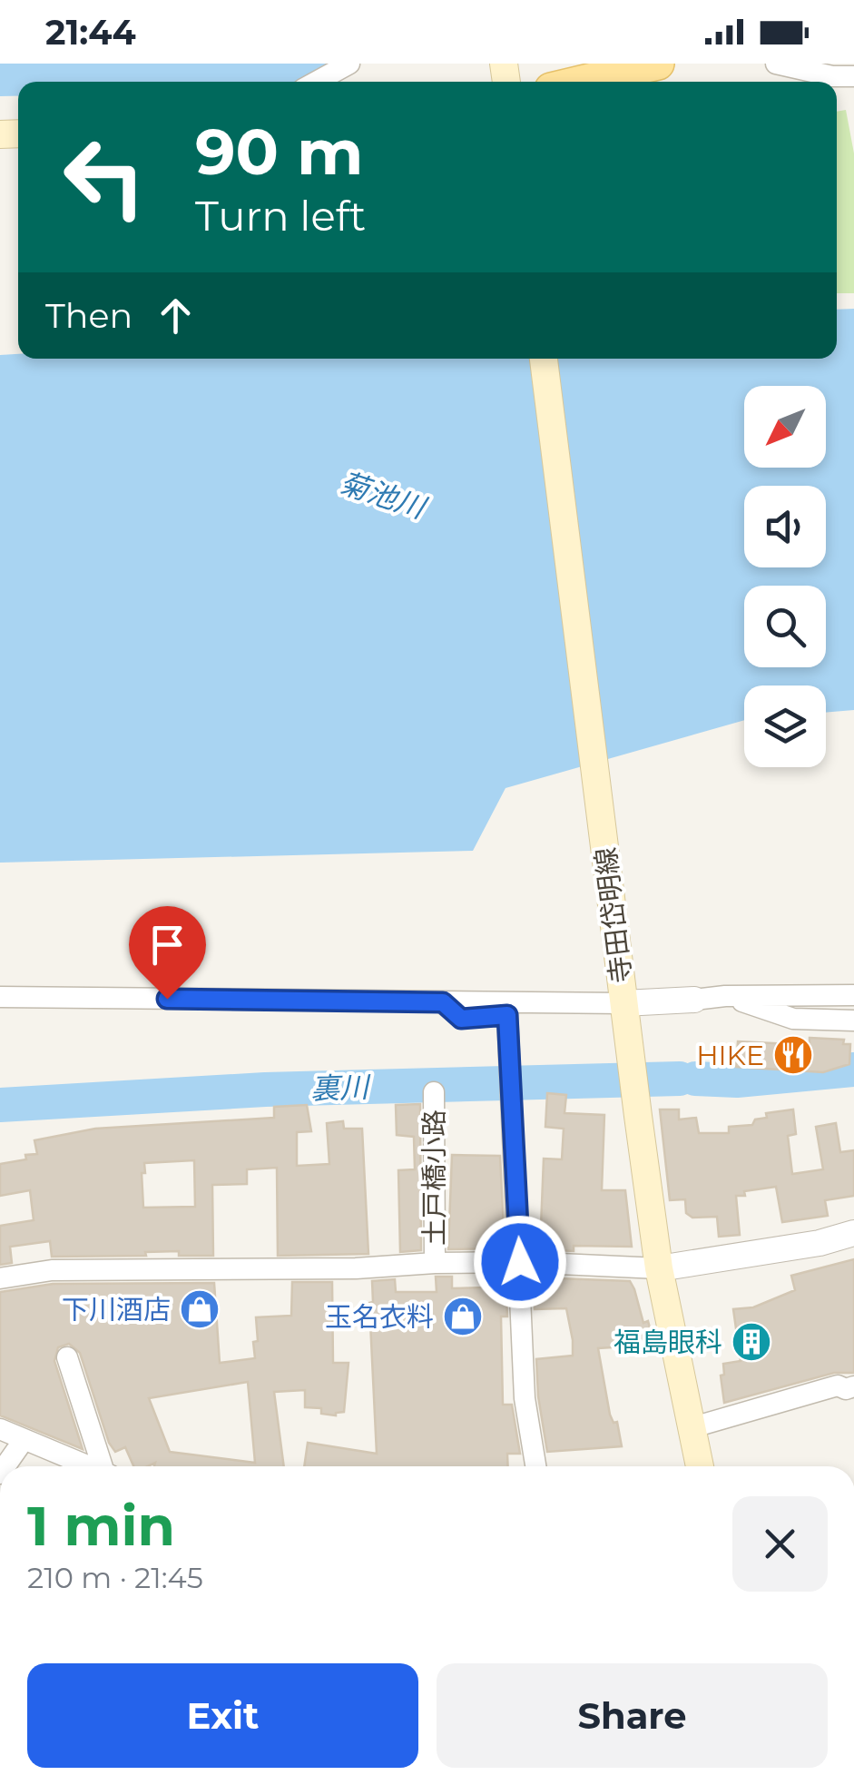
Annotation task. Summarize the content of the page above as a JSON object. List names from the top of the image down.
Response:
{
  "streets": {
    "main road": ["寺田岱明線"],
    "street": ["土戸橋小路"]
  },
  "water": ["菊池川", "裏川"],
  "places": {
    "restaurant": ["HIKE"],
    "shop": ["下川酒店", "玉名衣料"],
    "building": ["福島眼科"]
  },
  "north": "bottom left",
  "page": {
    "status": "21:44",
    "turn": ["90 m", "Turn left"],
    "then": "Then",
    "heading": ["1 min", "210 m · 21:45"],
    "buttons": ["Exit", "Share"]
  }
}
